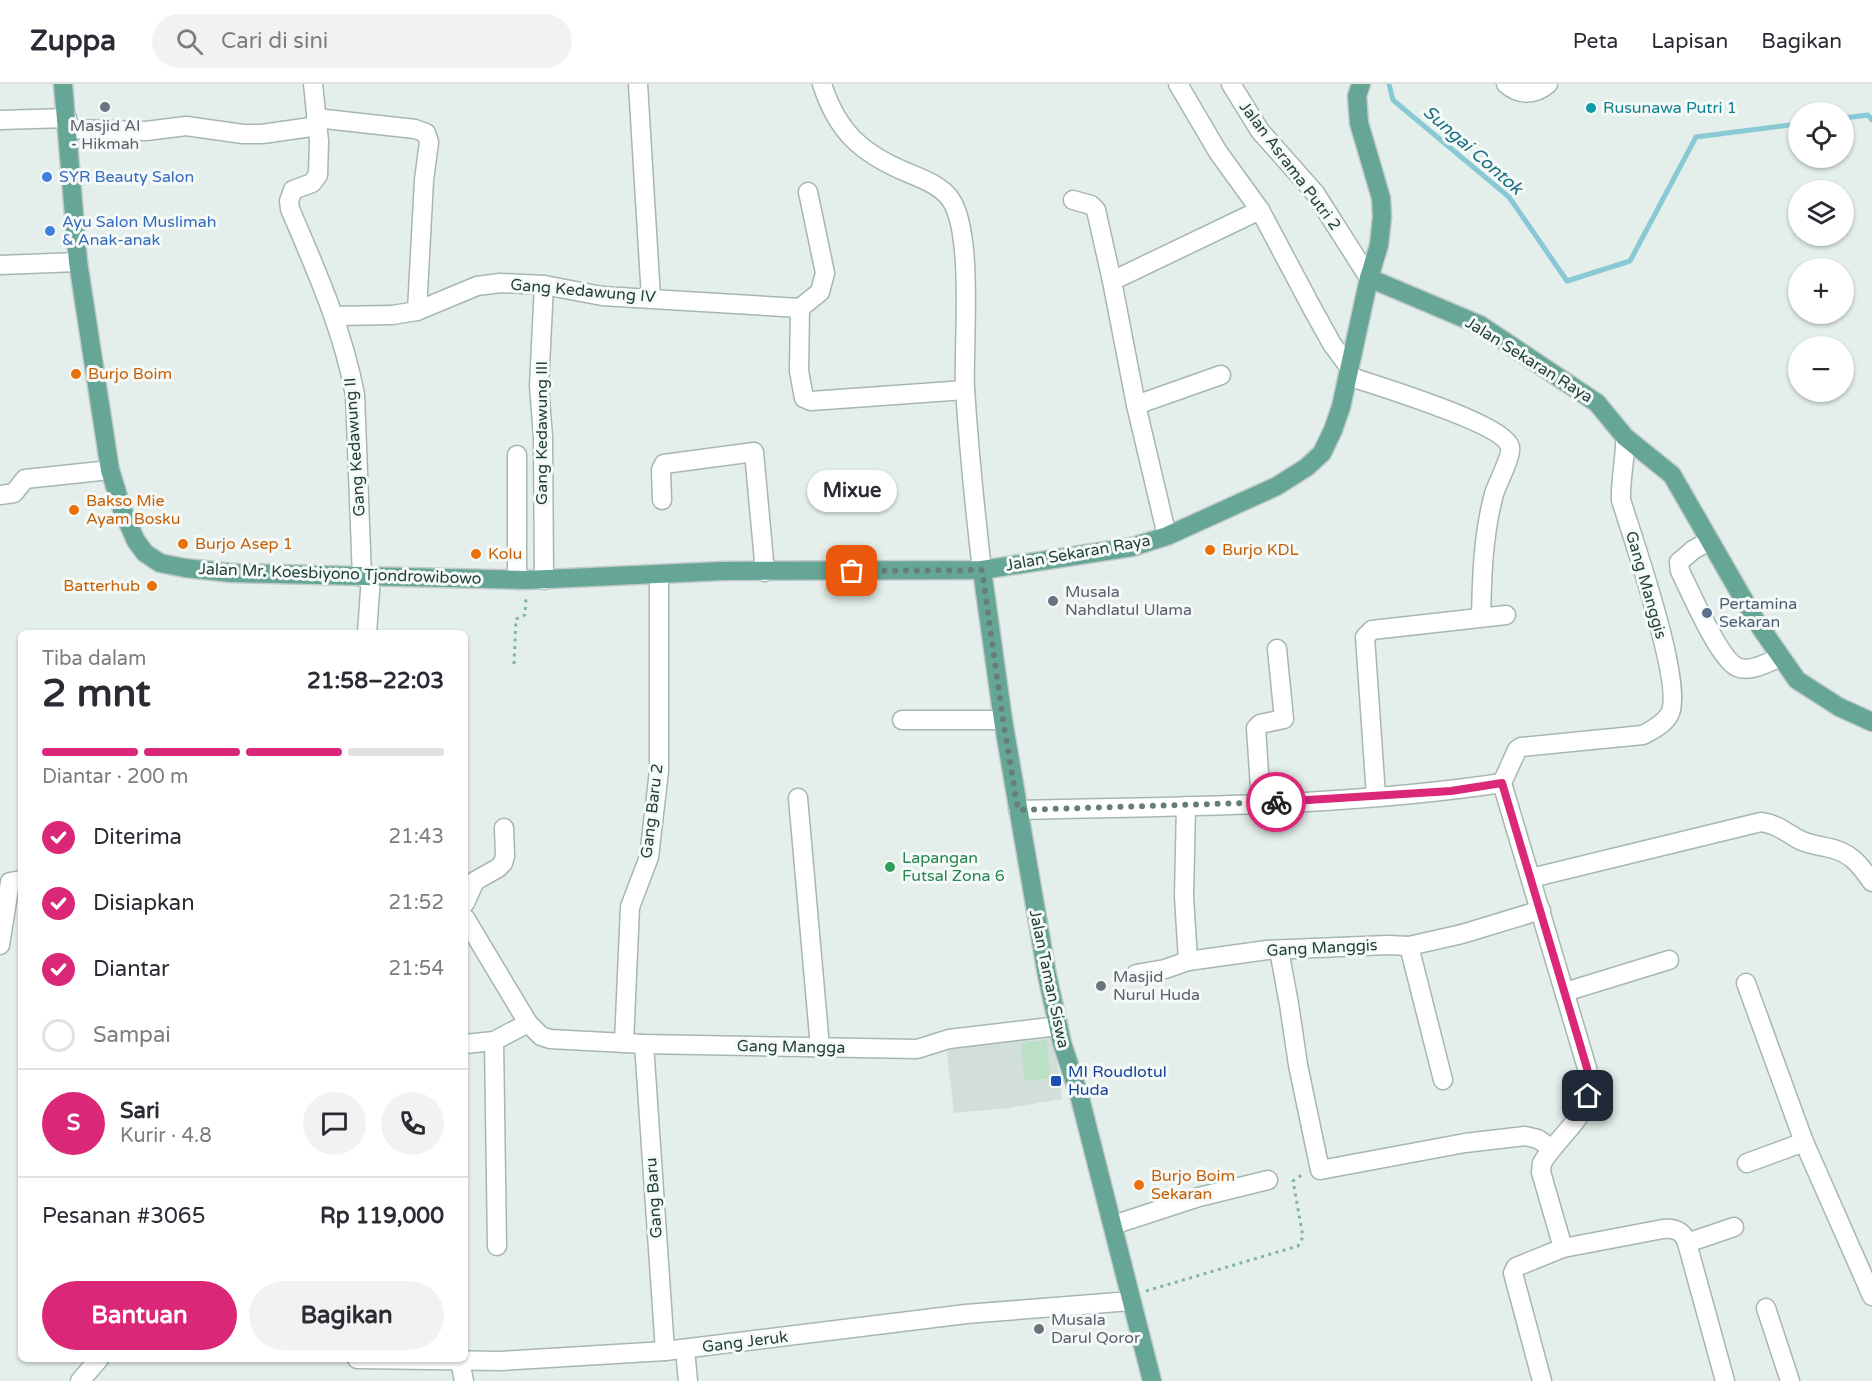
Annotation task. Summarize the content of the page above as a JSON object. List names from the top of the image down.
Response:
{
  "streets": {
    "main road": ["Jalan Sekaran Raya", "Jalan Mr. Koesbiyono Tjondrowibowo", "Jalan Taman Siswa"],
    "street": [
      "Jalan Asrama Putri 2",
      "Gang Kedawung IV",
      "Gang Kedawung III",
      "Gang Kedawung II",
      "Gang Manggis",
      "Gang Baru 2",
      "Gang Mangga",
      "Gang Baru",
      "Gang Jeruk"
    ]
  },
  "crossings": [
    ["Jalan Asrama Putri 2", "Jalan Sekaran Raya"],
    ["Gang Kedawung IV", "Gang Kedawung III"],
    ["Gang Kedawung IV", "Gang Kedawung II"],
    ["Jalan Sekaran Raya", "Jalan Mr. Koesbiyono Tjondrowibowo"],
    ["Jalan Sekaran Raya", "Gang Manggis"],
    ["Jalan Sekaran Raya", "Jalan Taman Siswa"],
    ["Gang Kedawung III", "Jalan Mr. Koesbiyono Tjondrowibowo"],
    ["Gang Kedawung II", "Jalan Mr. Koesbiyono Tjondrowibowo"],
    ["Jalan Mr. Koesbiyono Tjondrowibowo", "Gang Baru 2"],
    ["Jalan Mr. Koesbiyono Tjondrowibowo", "Jalan Taman Siswa"],
    ["Gang Baru 2", "Gang Mangga"],
    ["Jalan Taman Siswa", "Gang Mangga"],
    ["Jalan Taman Siswa", "Gang Jeruk"],
    ["Gang Mangga", "Gang Baru"],
    ["Gang Baru", "Gang Jeruk"]
  ],
  "water": ["Sungai Contok"],
  "places": {
    "other": [
      "Masjid Al - Hikmah",
      "Rusunawa Putri 1",
      "SYR Beauty Salon",
      "Ayu Salon Muslimah & Anak-anak",
      "Burjo Boim",
      "Bakso Mie Ayam Bosku",
      "Burjo Asep 1",
      "Burjo KDL",
      "Kolu",
      "Mixue",
      "Batterhub",
      "Musala Nahdlatul Ulama",
      "Pertamina Sekaran",
      "Lapangan Futsal Zona 6",
      "Masjid Nurul Huda",
      "Burjo Boim Sekaran",
      "Musala Darul Qoror"
    ],
    "transit": ["MI Roudlotul Huda"]
  },
  "page": {
    "header": "Zuppa",
    "search": "Cari di sini",
    "nav": ["Peta", "Lapisan", "Bagikan"],
    "map_buttons": ["+", "−"],
    "bubble": "Mixue",
    "heading": ["2 mnt", "Tiba dalam", "21:58–22:03"],
    "panel": [
      "Sari",
      "Kurir · 4.8",
      "Pesanan #3065",
      "Rp 119,000"
    ],
    "bar": "Diantar · 200 m",
    "list": [
      ["Diterima", "21:43"],
      ["Disiapkan", "21:52"],
      ["Diantar", "21:54"],
      "Sampai"
    ],
    "round": "S",
    "buttons": ["Bantuan", "Bagikan"]
  }
}
